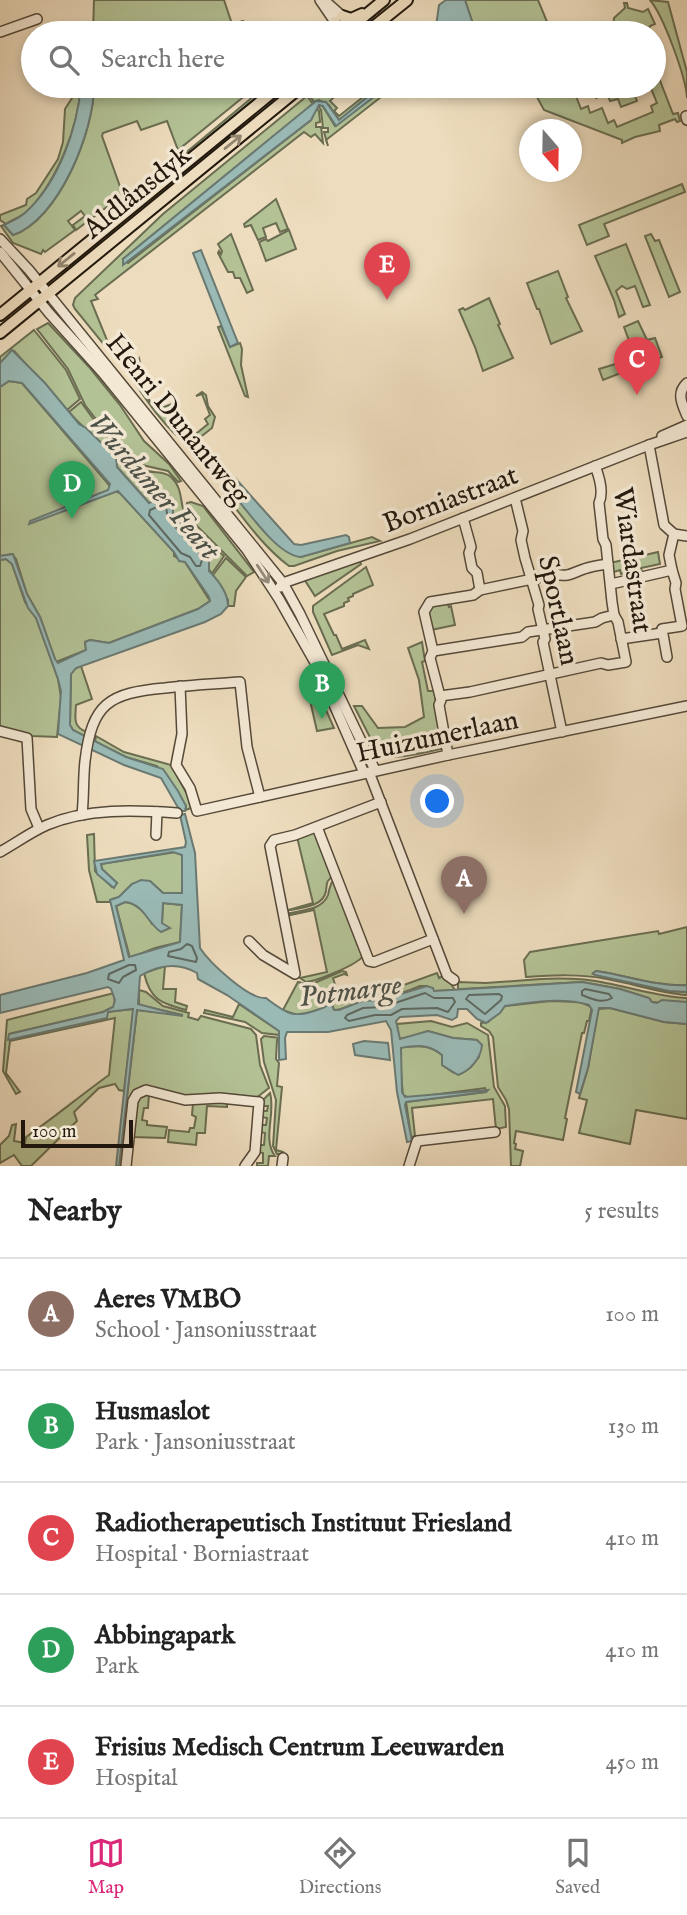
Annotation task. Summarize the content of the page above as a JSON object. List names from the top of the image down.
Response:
{
  "streets": {
    "main road": ["Aldlânsdyk"],
    "street": [
      "Henri Dunantweg",
      "Borniastraat",
      "Wiardastraat",
      "Sportlaan",
      "Huizumerlaan"
    ]
  },
  "crossings": [
    ["Aldlânsdyk", "Henri Dunantweg"],
    ["Henri Dunantweg", "Borniastraat"],
    ["Henri Dunantweg", "Huizumerlaan"],
    ["Borniastraat", "Wiardastraat"],
    ["Borniastraat", "Sportlaan"],
    ["Wiardastraat", "Sportlaan"],
    ["Sportlaan", "Huizumerlaan"]
  ],
  "water": ["Wurdumer Feart", "Potmarge"],
  "scale_bar": "100 m",
  "north": "bottom",
  "page": {
    "search": "Search here",
    "pins": [
      "E",
      "C",
      "D",
      "B",
      "A"
    ],
    "scale": "100 m",
    "heading": ["Nearby", "5 results"],
    "list": [
      {
        "mark": "A",
        "name": "Aeres VMBO",
        "note": "School · Jansoniusstraat",
        "value": "100 m"
      },
      {
        "mark": "B",
        "name": "Husmaslot",
        "note": "Park · Jansoniusstraat",
        "value": "130 m"
      },
      {
        "mark": "C",
        "name": "Radiotherapeutisch Instituut Friesland",
        "note": "Hospital · Borniastraat",
        "value": "410 m"
      },
      {
        "mark": "D",
        "name": "Abbingapark",
        "note": "Park",
        "value": "410 m"
      },
      {
        "mark": "E",
        "name": "Frisius Medisch Centrum Leeuwarden",
        "note": "Hospital",
        "value": "450 m"
      }
    ],
    "nav": ["Map", "Directions", "Saved"]
  }
}
